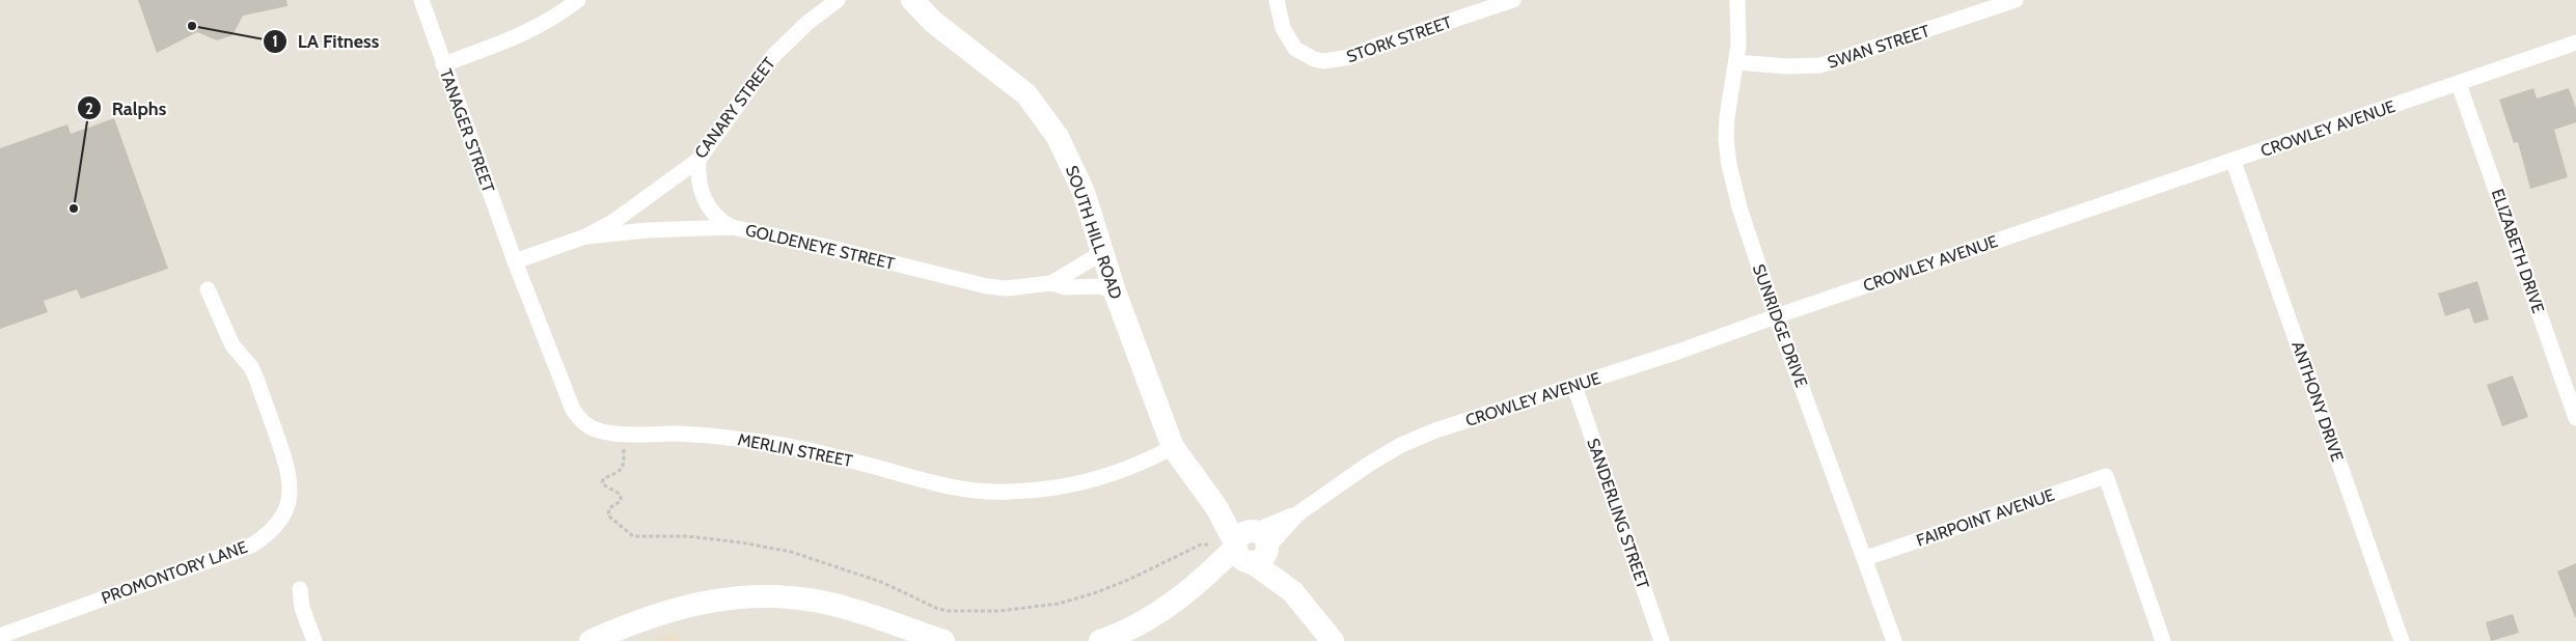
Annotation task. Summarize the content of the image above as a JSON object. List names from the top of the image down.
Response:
{
  "streets": {
    "street": [
      "STORK STREET",
      "SWAN STREET",
      "CANARY STREET",
      "CROWLEY AVENUE",
      "TANAGER STREET",
      "SOUTH HILL ROAD",
      "GOLDENEYE STREET",
      "ELIZABETH DRIVE",
      "SUNRIDGE DRIVE",
      "ANTHONY DRIVE",
      "MERLIN STREET",
      "SANDERLING STREET",
      "FAIRPOINT AVENUE",
      "PROMONTORY LANE"
    ]
  },
  "crossings": [
    ["SWAN STREET", "SUNRIDGE DRIVE"],
    ["CANARY STREET", "TANAGER STREET"],
    ["CANARY STREET", "GOLDENEYE STREET"],
    ["CANARY STREET", "MERLIN STREET"],
    ["CROWLEY AVENUE", "SOUTH HILL ROAD"],
    ["CROWLEY AVENUE", "ELIZABETH DRIVE"],
    ["CROWLEY AVENUE", "SUNRIDGE DRIVE"],
    ["CROWLEY AVENUE", "ANTHONY DRIVE"],
    ["CROWLEY AVENUE", "SANDERLING STREET"],
    ["TANAGER STREET", "MERLIN STREET"],
    ["SOUTH HILL ROAD", "GOLDENEYE STREET"],
    ["SOUTH HILL ROAD", "MERLIN STREET"],
    ["SUNRIDGE DRIVE", "FAIRPOINT AVENUE"]
  ],
  "places": ["LA Fitness", "Ralphs"]
}
